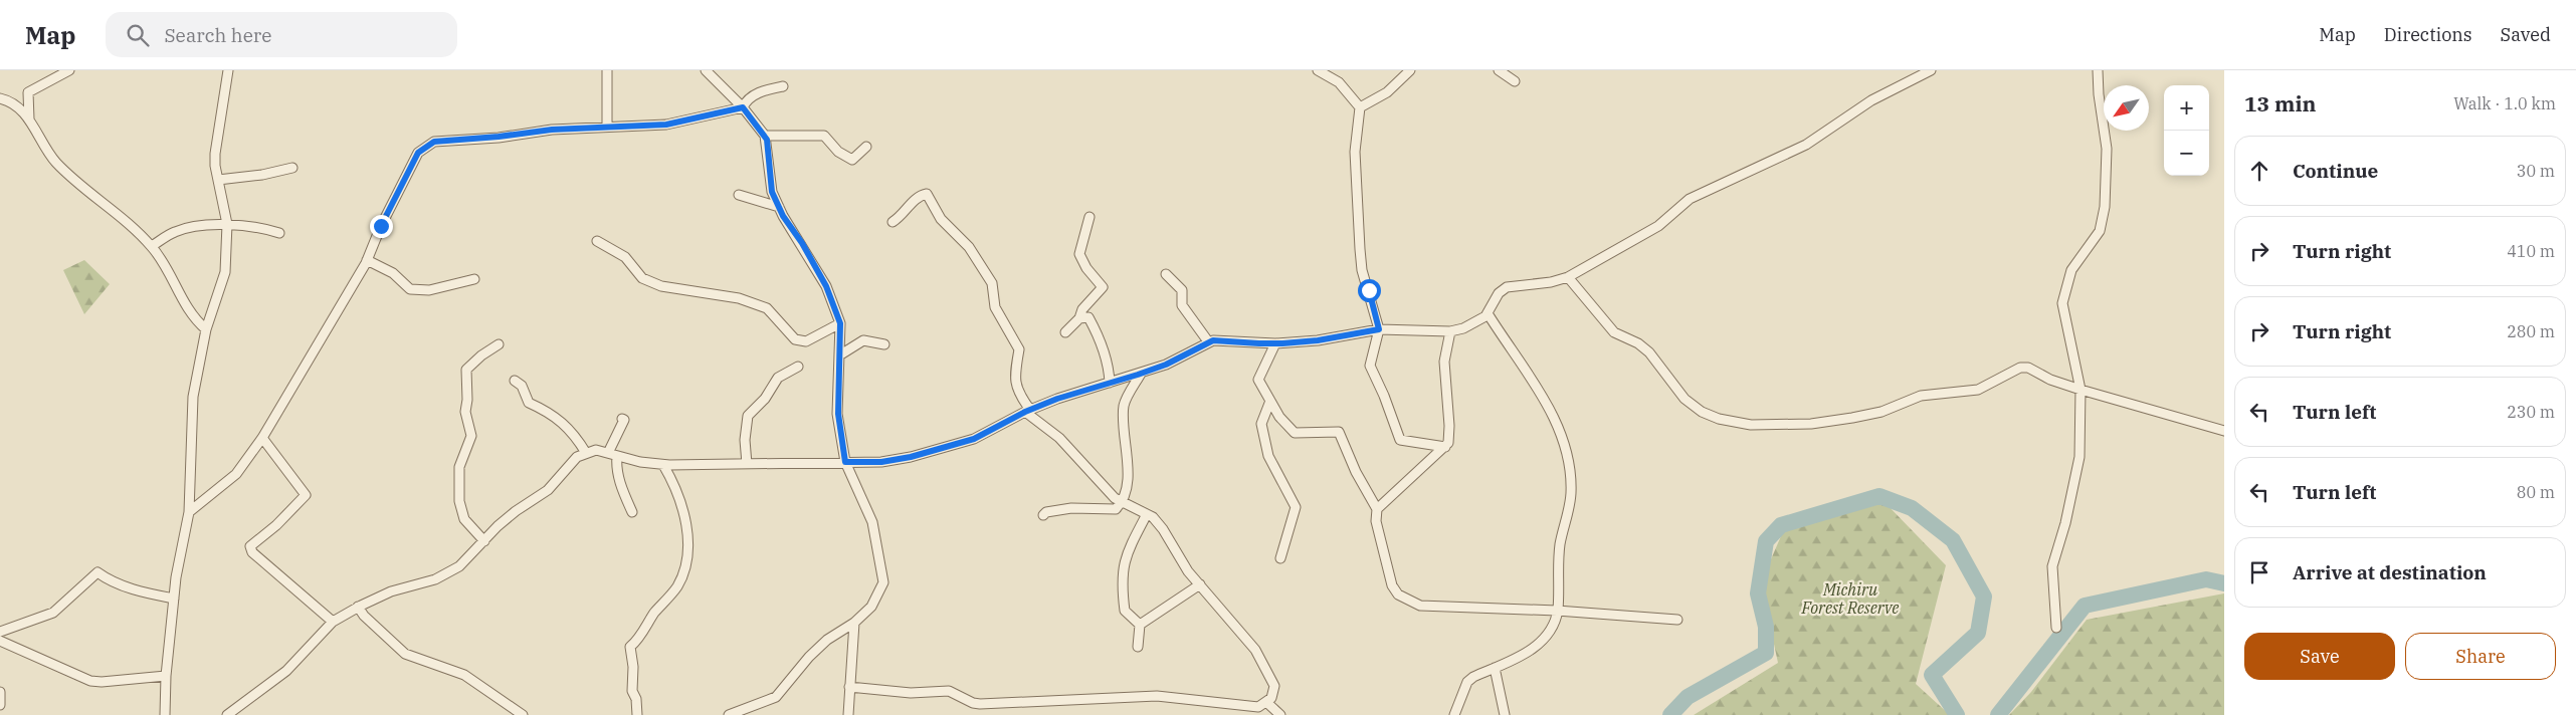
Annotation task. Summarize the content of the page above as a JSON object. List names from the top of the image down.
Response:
{
  "parks": ["Michiru Forest Reserve"],
  "north": "bottom left",
  "page": {
    "header": "Map",
    "search": "Search here",
    "nav": ["Map", "Directions", "Saved"],
    "heading": ["13 min", "Walk · 1.0 km"],
    "map_buttons": ["+", "−"],
    "list": [
      ["Continue", "30 m"],
      ["Turn right", "410 m"],
      ["Turn right", "280 m"],
      ["Turn left", "230 m"],
      ["Turn left", "80 m"],
      "Arrive at destination"
    ],
    "buttons": ["Save", "Share"]
  }
}
